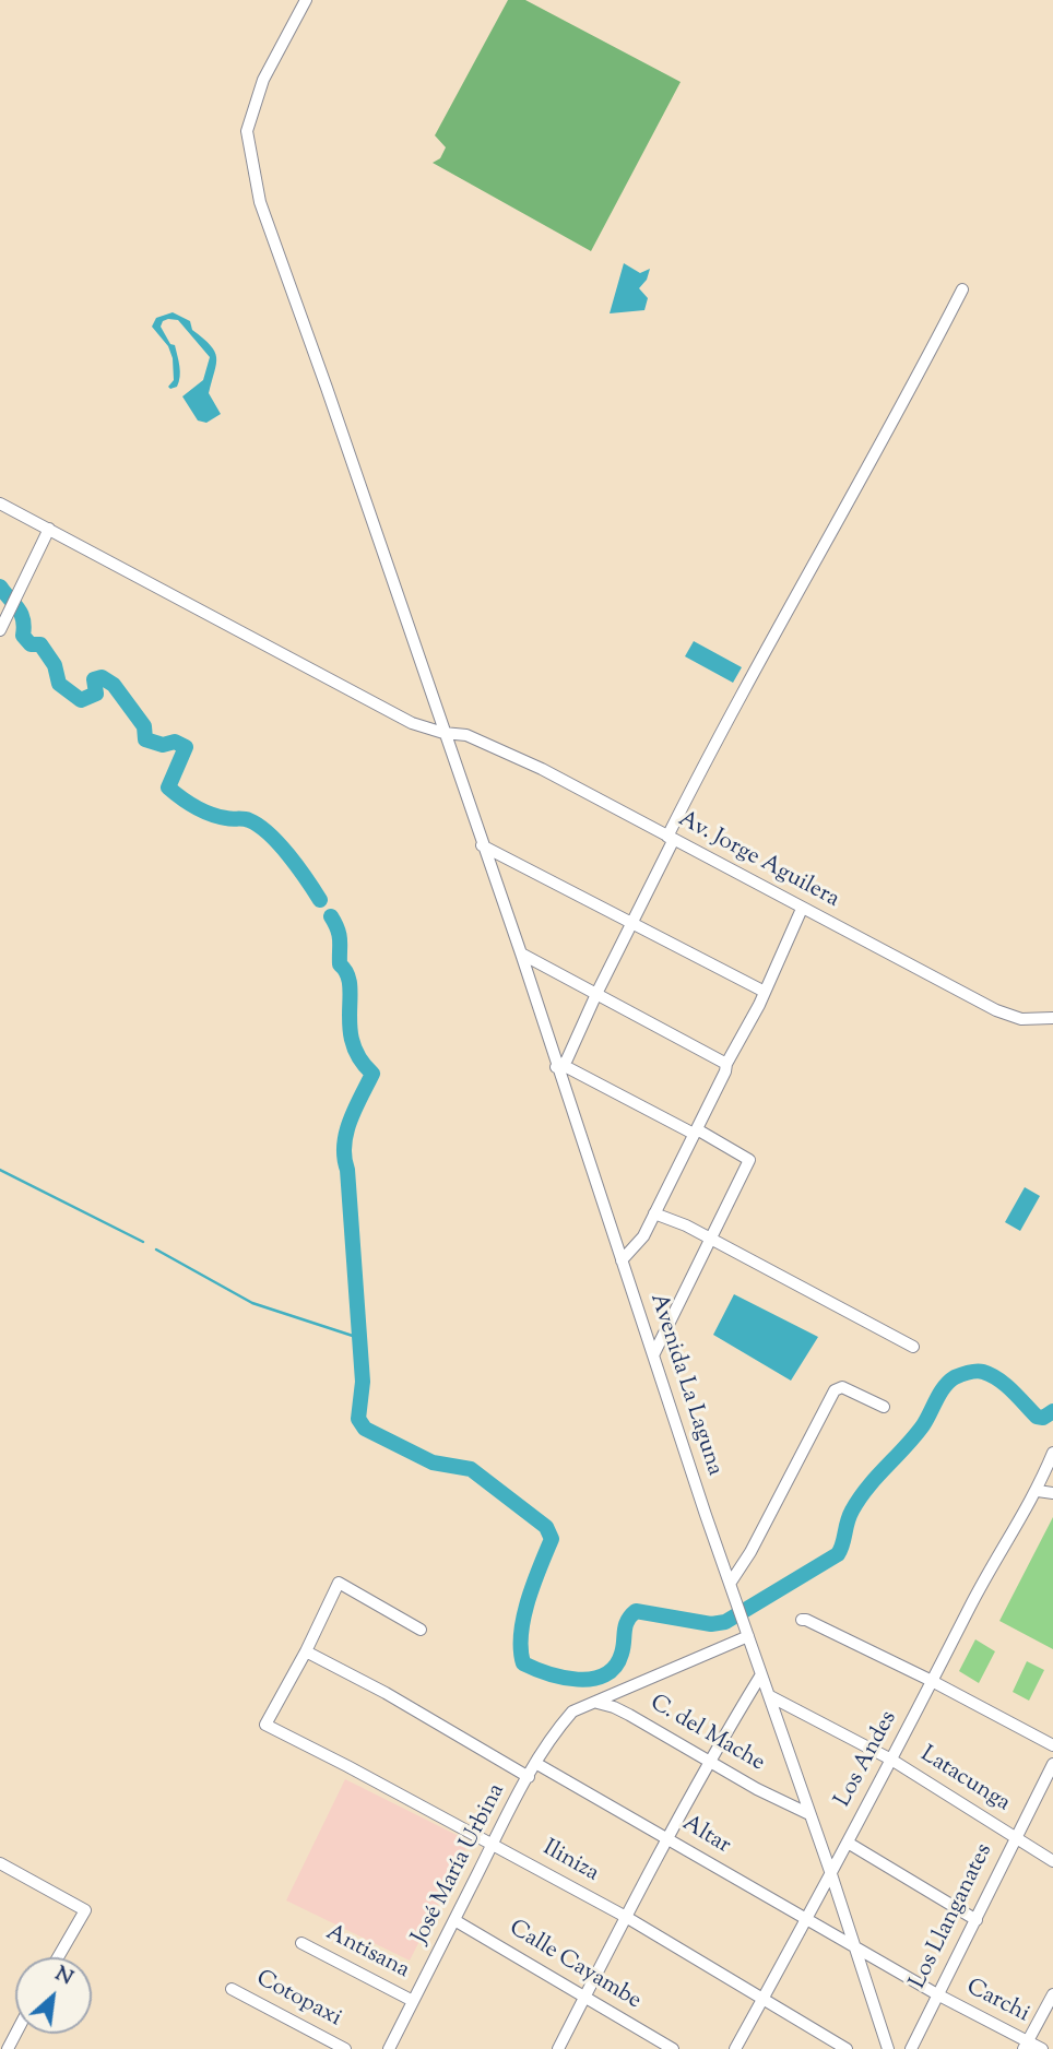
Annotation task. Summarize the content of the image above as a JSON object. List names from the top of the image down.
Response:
{
  "streets": {
    "street": [
      "Av. Jorge Aguilera",
      "Avenida La Laguna",
      "C. del Mache",
      "Los Andes",
      "Latacunga",
      "Altar",
      "Iliniza",
      "José María Urbina",
      "Los Llanganates",
      "Antisana",
      "Calle Cayambe",
      "Cotopaxi",
      "Carchi"
    ]
  },
  "crossings": [
    ["Av. Jorge Aguilera", "Avenida La Laguna"],
    ["Avenida La Laguna", "C. del Mache"],
    ["Avenida La Laguna", "Los Andes"],
    ["Avenida La Laguna", "Latacunga"],
    ["Avenida La Laguna", "Altar"],
    ["Avenida La Laguna", "Carchi"],
    ["C. del Mache", "José María Urbina"],
    ["Los Andes", "Latacunga"],
    ["Los Andes", "Altar"],
    ["Los Andes", "Iliniza"],
    ["Latacunga", "Los Llanganates"],
    ["Altar", "José María Urbina"],
    ["Altar", "Carchi"],
    ["Iliniza", "José María Urbina"],
    ["José María Urbina", "Antisana"],
    ["José María Urbina", "Calle Cayambe"],
    ["Los Llanganates", "Carchi"]
  ],
  "north": "top right"
}
